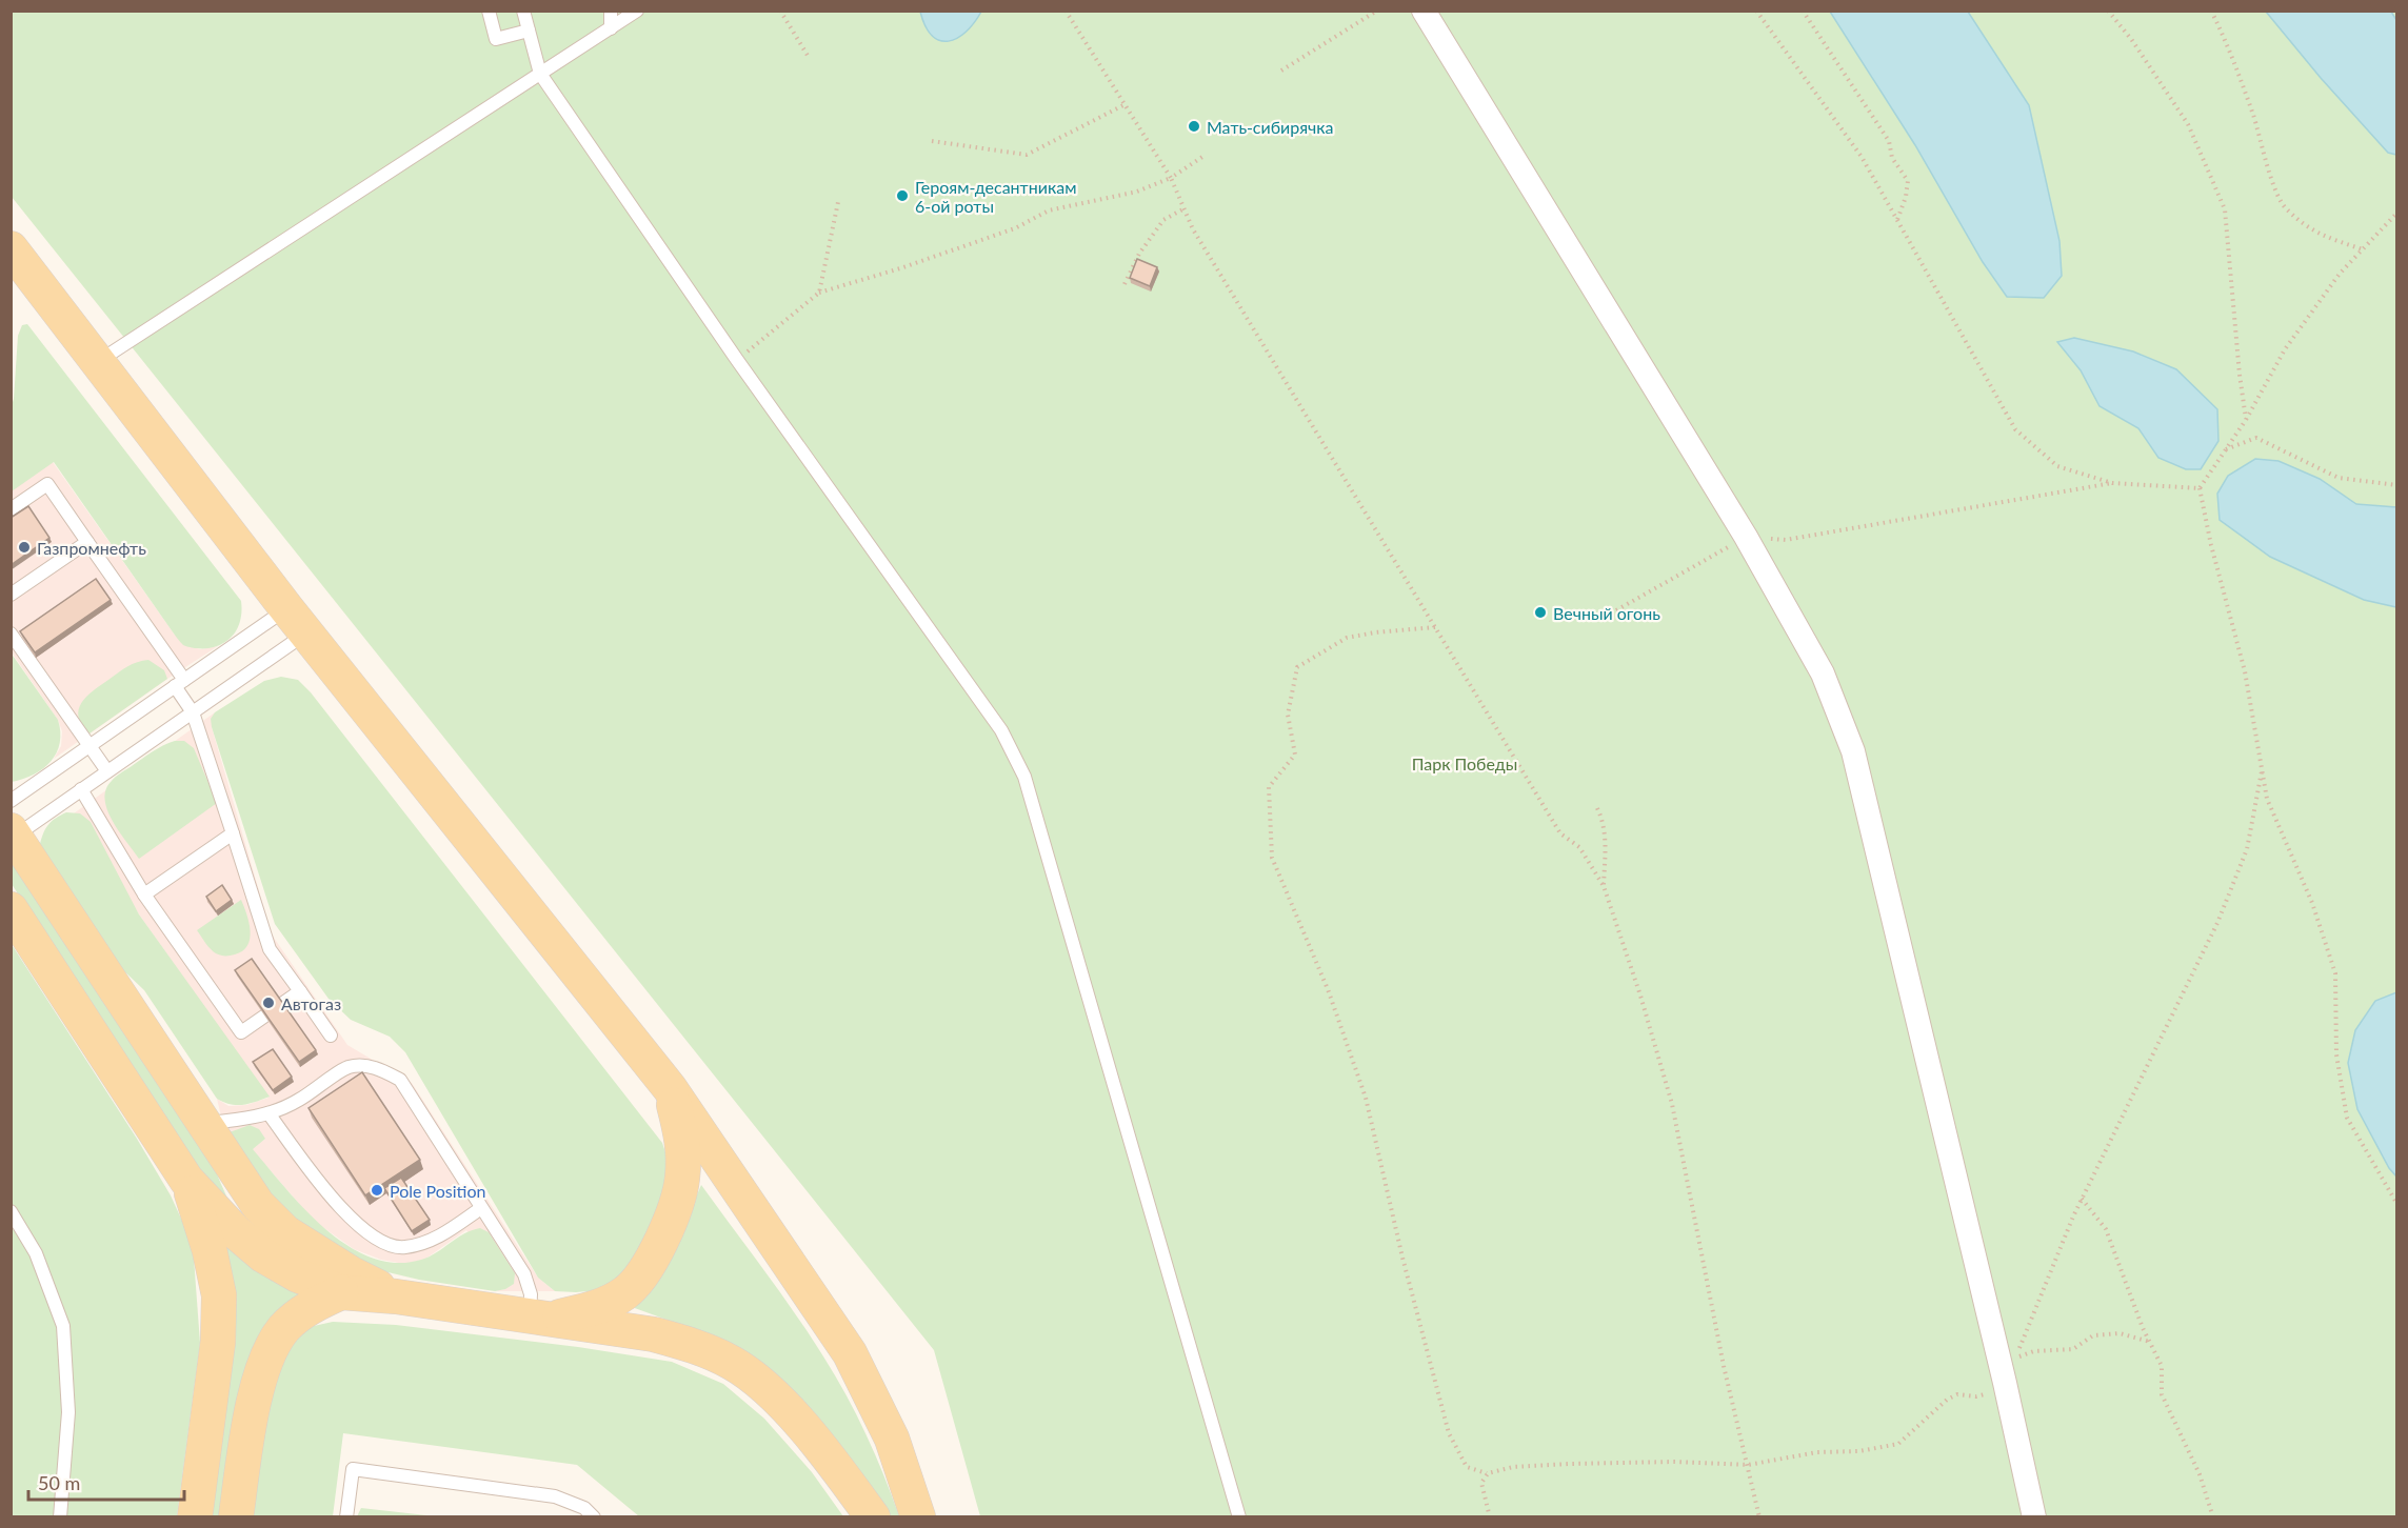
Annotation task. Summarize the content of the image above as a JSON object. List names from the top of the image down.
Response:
{
  "parks": ["Парк Победы"],
  "places": [
    "Мать-сибирячка",
    "Героям-десантникам 6-ой роты",
    "Газпромнефть",
    "Вечный огонь",
    "Автогаз",
    "Pole Position"
  ],
  "scale_bar": "50 m"
}
